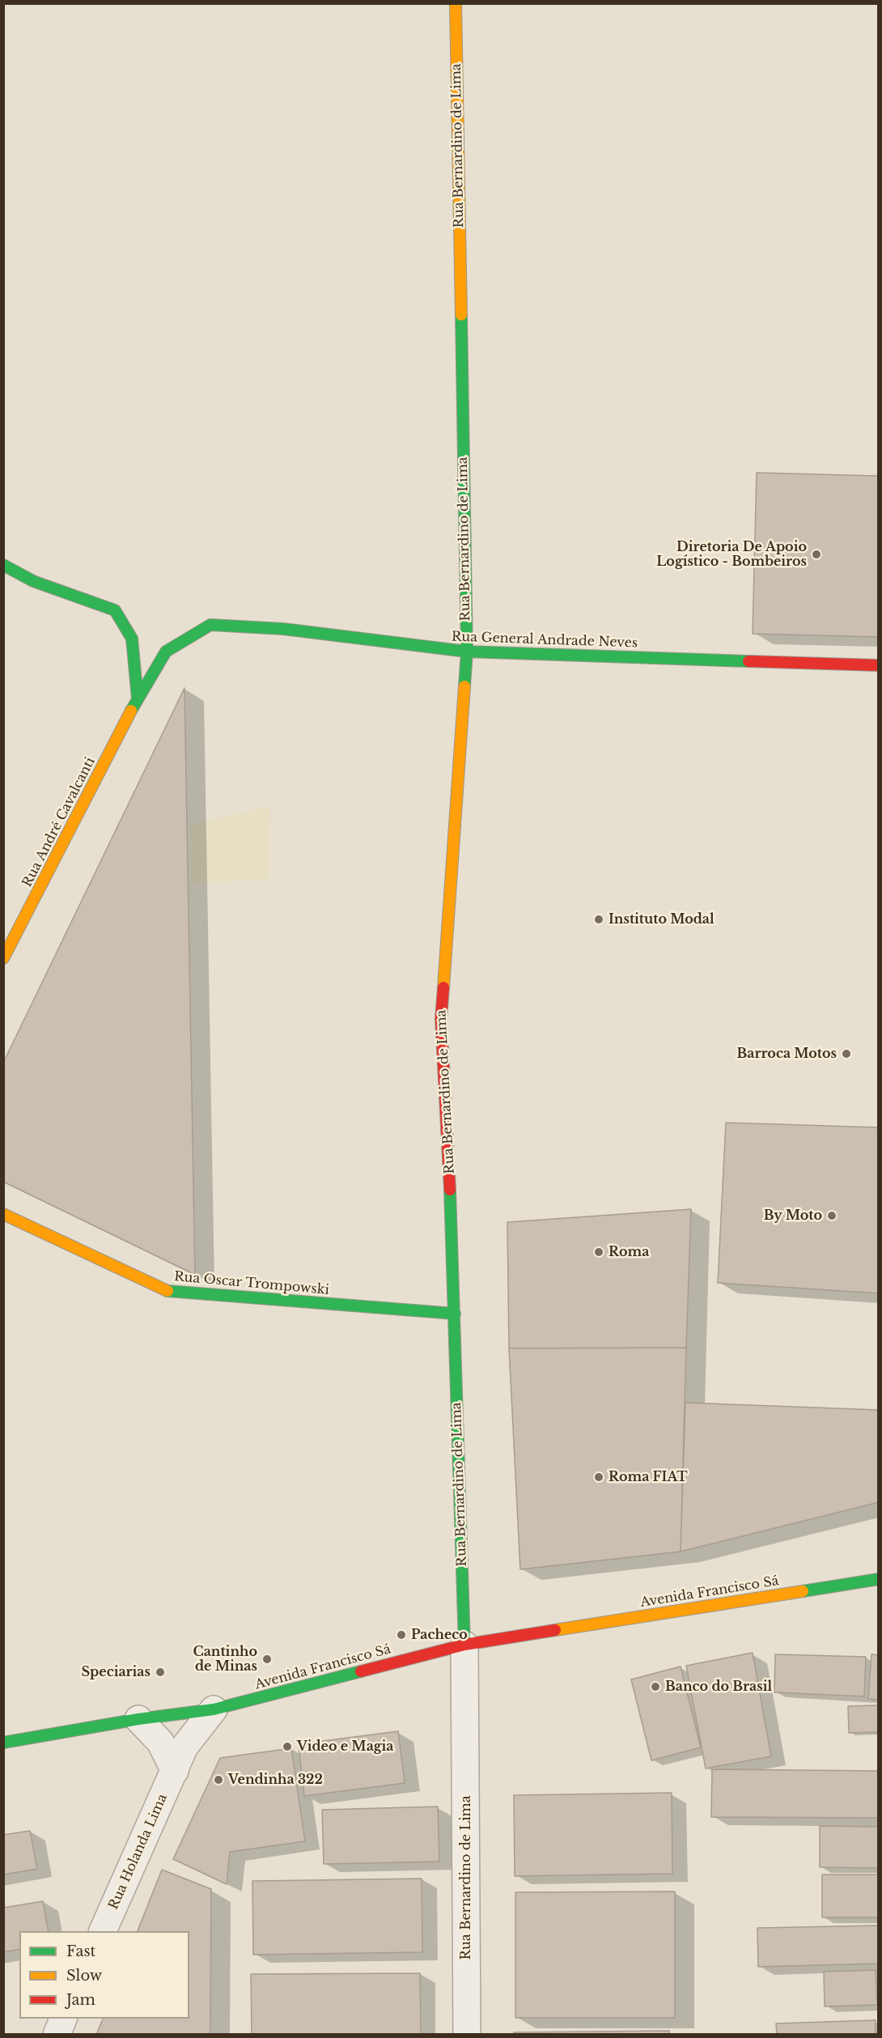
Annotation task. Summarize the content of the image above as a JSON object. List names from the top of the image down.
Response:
{
  "streets": {
    "street": [
      "Rua Bernardino de Lima",
      "Rua General Andrade Neves",
      "Rua André Cavalcanti",
      "Rua Oscar Trompowski",
      "Avenida Francisco Sá",
      "Rua Holanda Lima"
    ]
  },
  "crossings": [
    ["Rua Bernardino de Lima", "Rua General Andrade Neves"],
    ["Rua Bernardino de Lima", "Rua Oscar Trompowski"],
    ["Rua Bernardino de Lima", "Avenida Francisco Sá"],
    ["Rua General Andrade Neves", "Rua André Cavalcanti"],
    ["Avenida Francisco Sá", "Rua Holanda Lima"]
  ],
  "places": [
    "Diretoria De Apoio Logístico - Bombeiros",
    "Instituto Modal",
    "Barroca Motos",
    "By Moto",
    "Roma",
    "Roma FIAT",
    "Pacheco",
    "Cantinho de Minas",
    "Speciarias",
    "Banco do Brasil",
    "Video e Magia",
    "Vendinha 322"
  ],
  "legend": ["Fast", "Slow", "Jam"]
}
